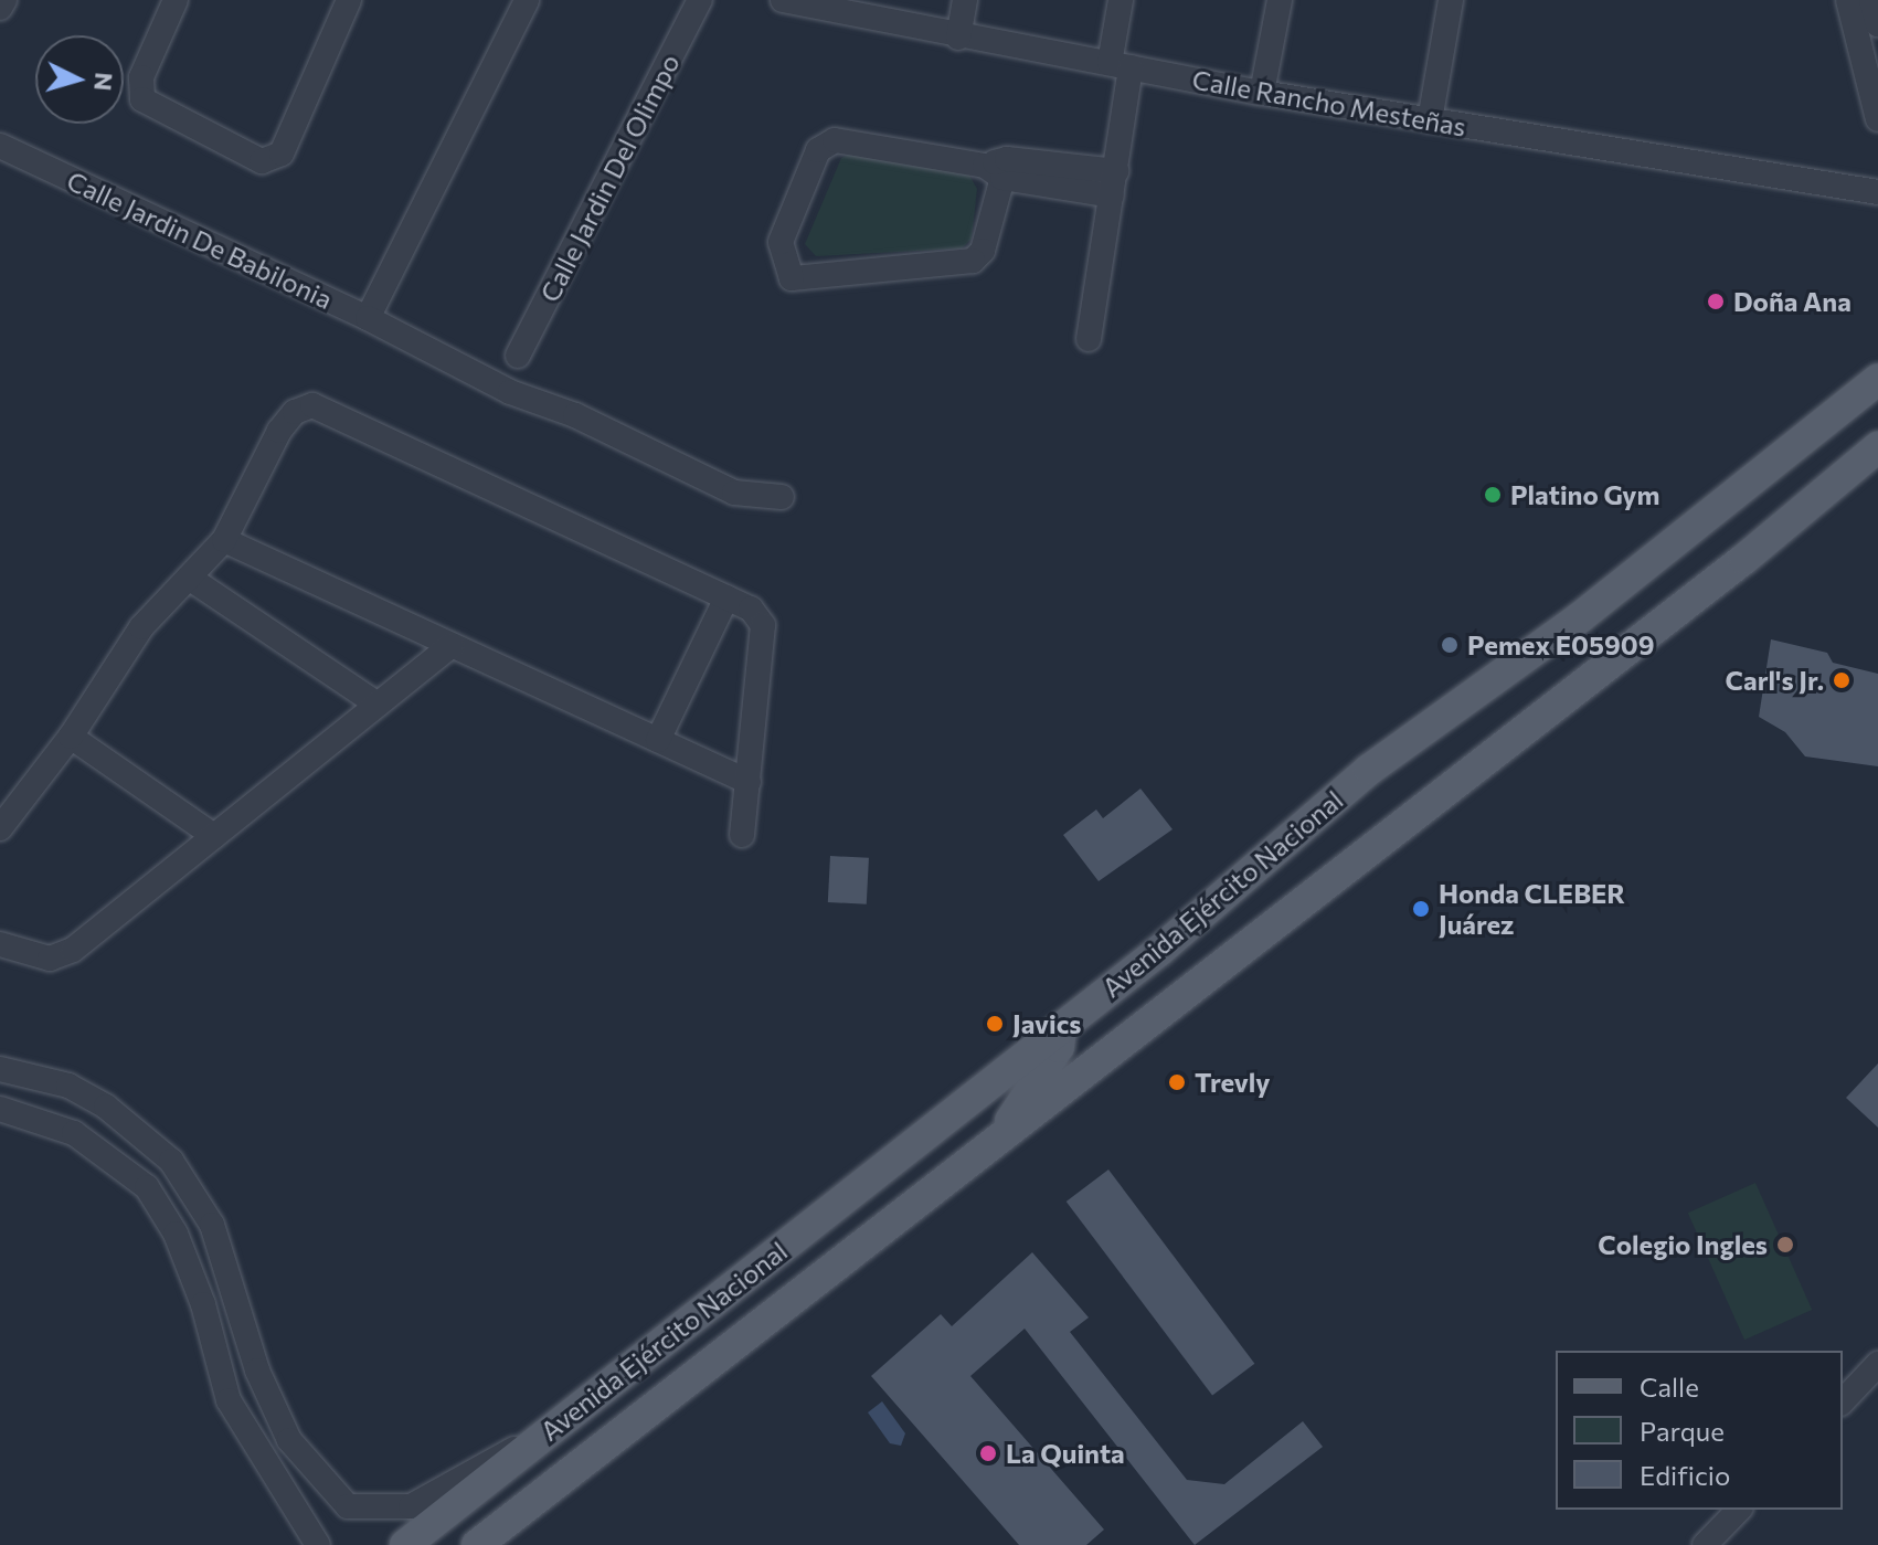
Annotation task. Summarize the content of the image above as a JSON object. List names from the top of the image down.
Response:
{
  "streets": {
    "main road": ["Avenida Ejército Nacional"],
    "street": ["Calle Rancho Mesteñas", "Calle Jardin Del Olimpo", "Calle Jardin De Babilonia"]
  },
  "places": [
    "Doña Ana",
    "Platino Gym",
    "Pemex E05909",
    "Carl's Jr.",
    "Honda CLEBER Juárez",
    "Javics",
    "Trevly",
    "Colegio Ingles",
    "La Quinta"
  ],
  "legend": ["Calle", "Parque", "Edificio"],
  "north": "right"
}
